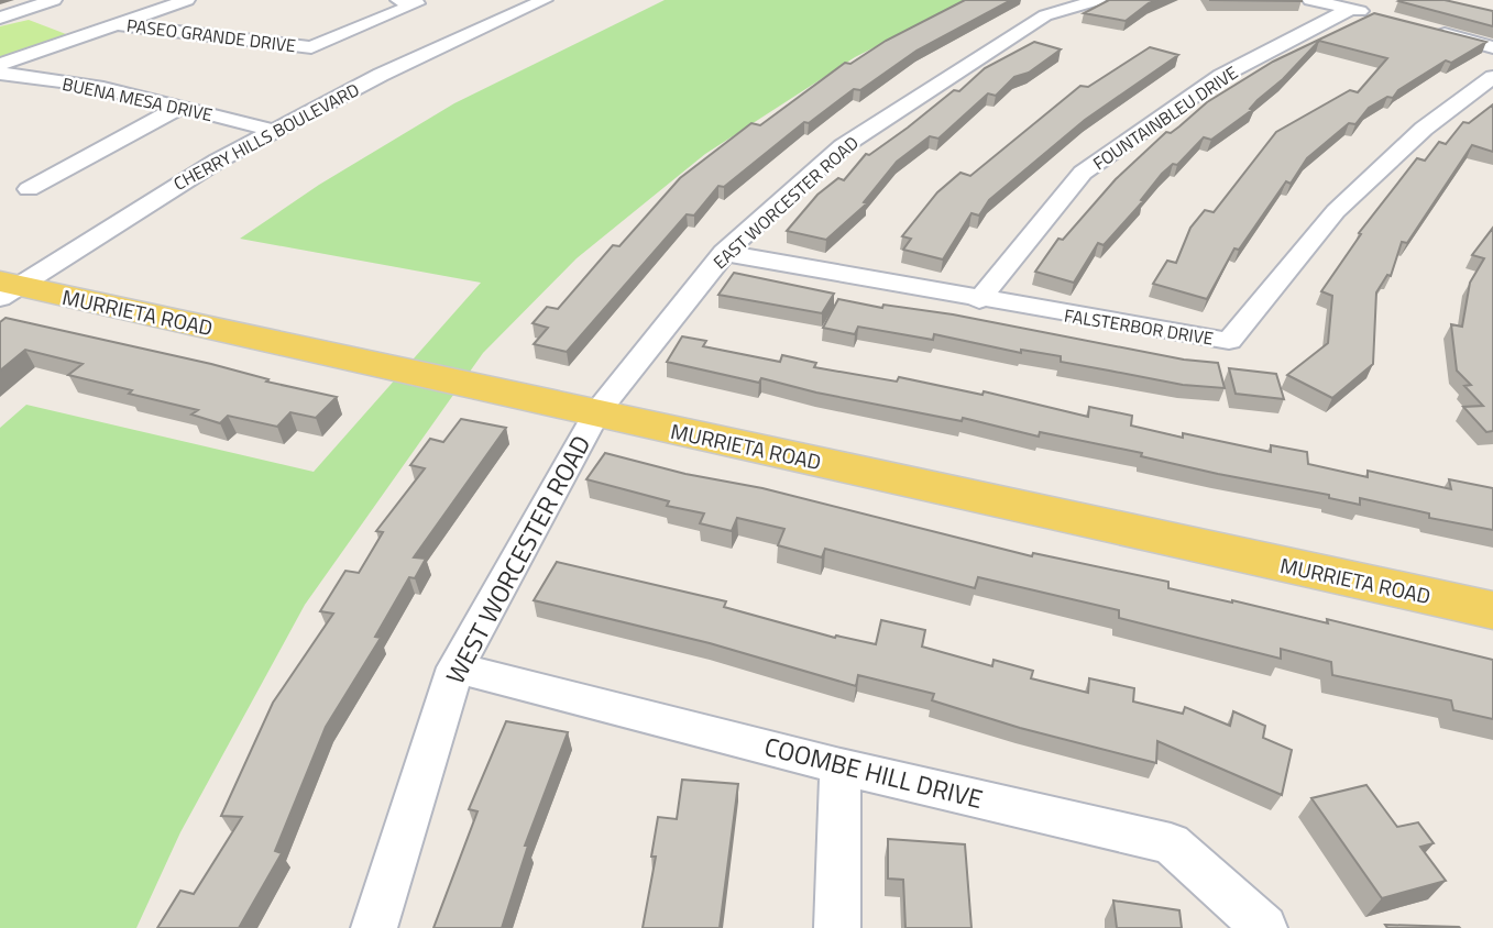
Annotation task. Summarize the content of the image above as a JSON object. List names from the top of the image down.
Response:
{
  "streets": {
    "main road": ["MURRIETA ROAD"],
    "street": [
      "PASEO GRANDE DRIVE",
      "BUENA MESA DRIVE",
      "FOUNTAINBLEU DRIVE",
      "CHERRY HILLS BOULEVARD",
      "EAST WORCESTER ROAD",
      "FALSTERBOR DRIVE",
      "WEST WORCESTER ROAD",
      "COOMBE HILL DRIVE"
    ]
  },
  "crossings": [
    ["BUENA MESA DRIVE", "CHERRY HILLS BOULEVARD"],
    ["FOUNTAINBLEU DRIVE", "FALSTERBOR DRIVE"],
    ["CHERRY HILLS BOULEVARD", "MURRIETA ROAD"],
    ["EAST WORCESTER ROAD", "MURRIETA ROAD"],
    ["EAST WORCESTER ROAD", "FALSTERBOR DRIVE"],
    ["EAST WORCESTER ROAD", "WEST WORCESTER ROAD"],
    ["MURRIETA ROAD", "WEST WORCESTER ROAD"],
    ["WEST WORCESTER ROAD", "COOMBE HILL DRIVE"]
  ]
}
